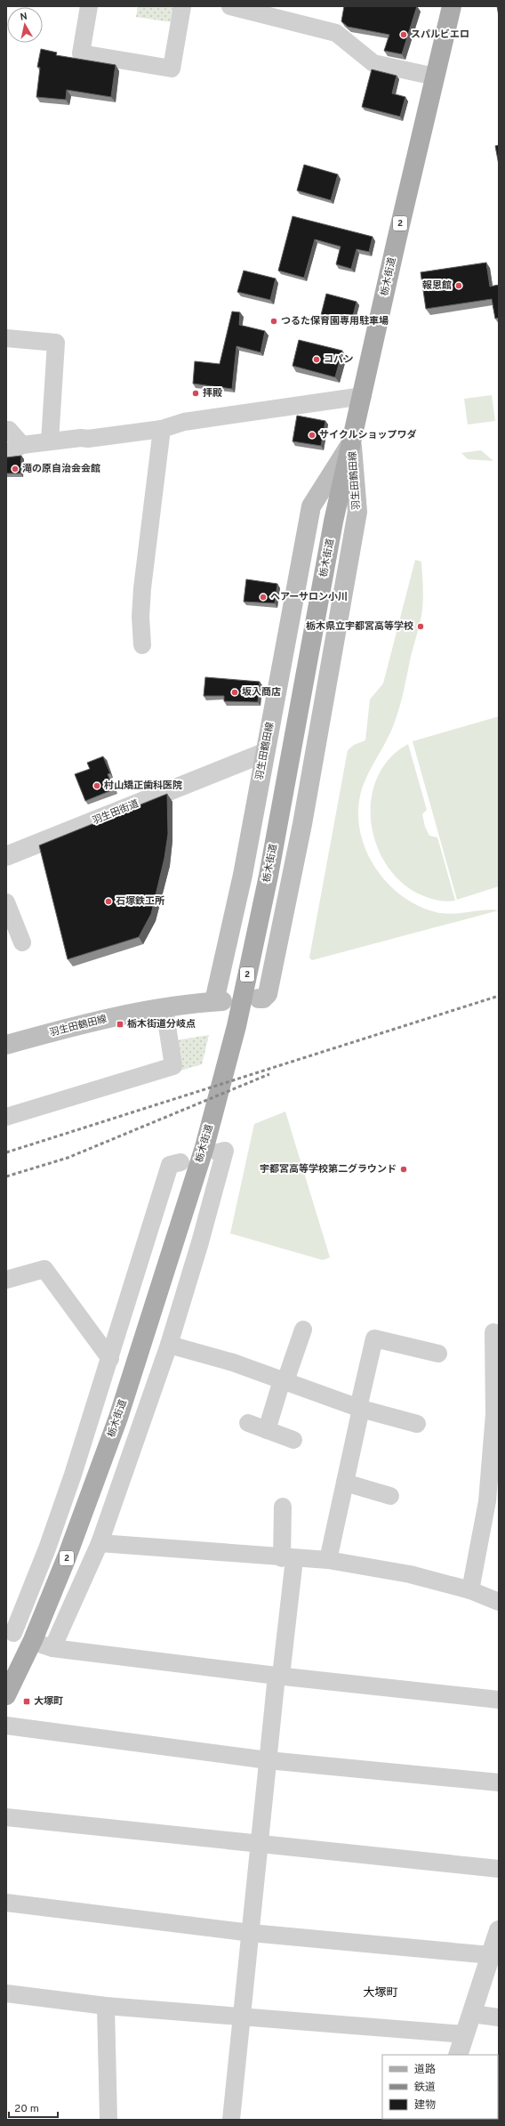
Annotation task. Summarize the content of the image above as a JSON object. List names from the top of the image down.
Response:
{
  "streets": {
    "main road": ["2", "栃木街道", "羽生田鶴田線"],
    "street": ["羽生田街道"]
  },
  "crossings": [
    ["栃木街道", "羽生田鶴田線"],
    ["羽生田鶴田線", "羽生田街道"]
  ],
  "districts": ["大塚町"],
  "places": {
    "other": [
      "スパルビエロ",
      "報恩館",
      "つるた保育園専用駐車場",
      "コパン",
      "拝殿",
      "サイクルショップワダ",
      "滝の原自治会会館",
      "ヘアーサロン小川",
      "栃木県立宇都宮高等学校",
      "坂入商店",
      "村山矯正歯科医院",
      "石塚鉄工所",
      "宇都宮高等学校第二グラウンド"
    ],
    "transit": ["栃木街道分岐点", "大塚町"]
  },
  "legend": ["道路", "鉄道", "建物"],
  "scale_bar": "20 m",
  "north": "top"
}
